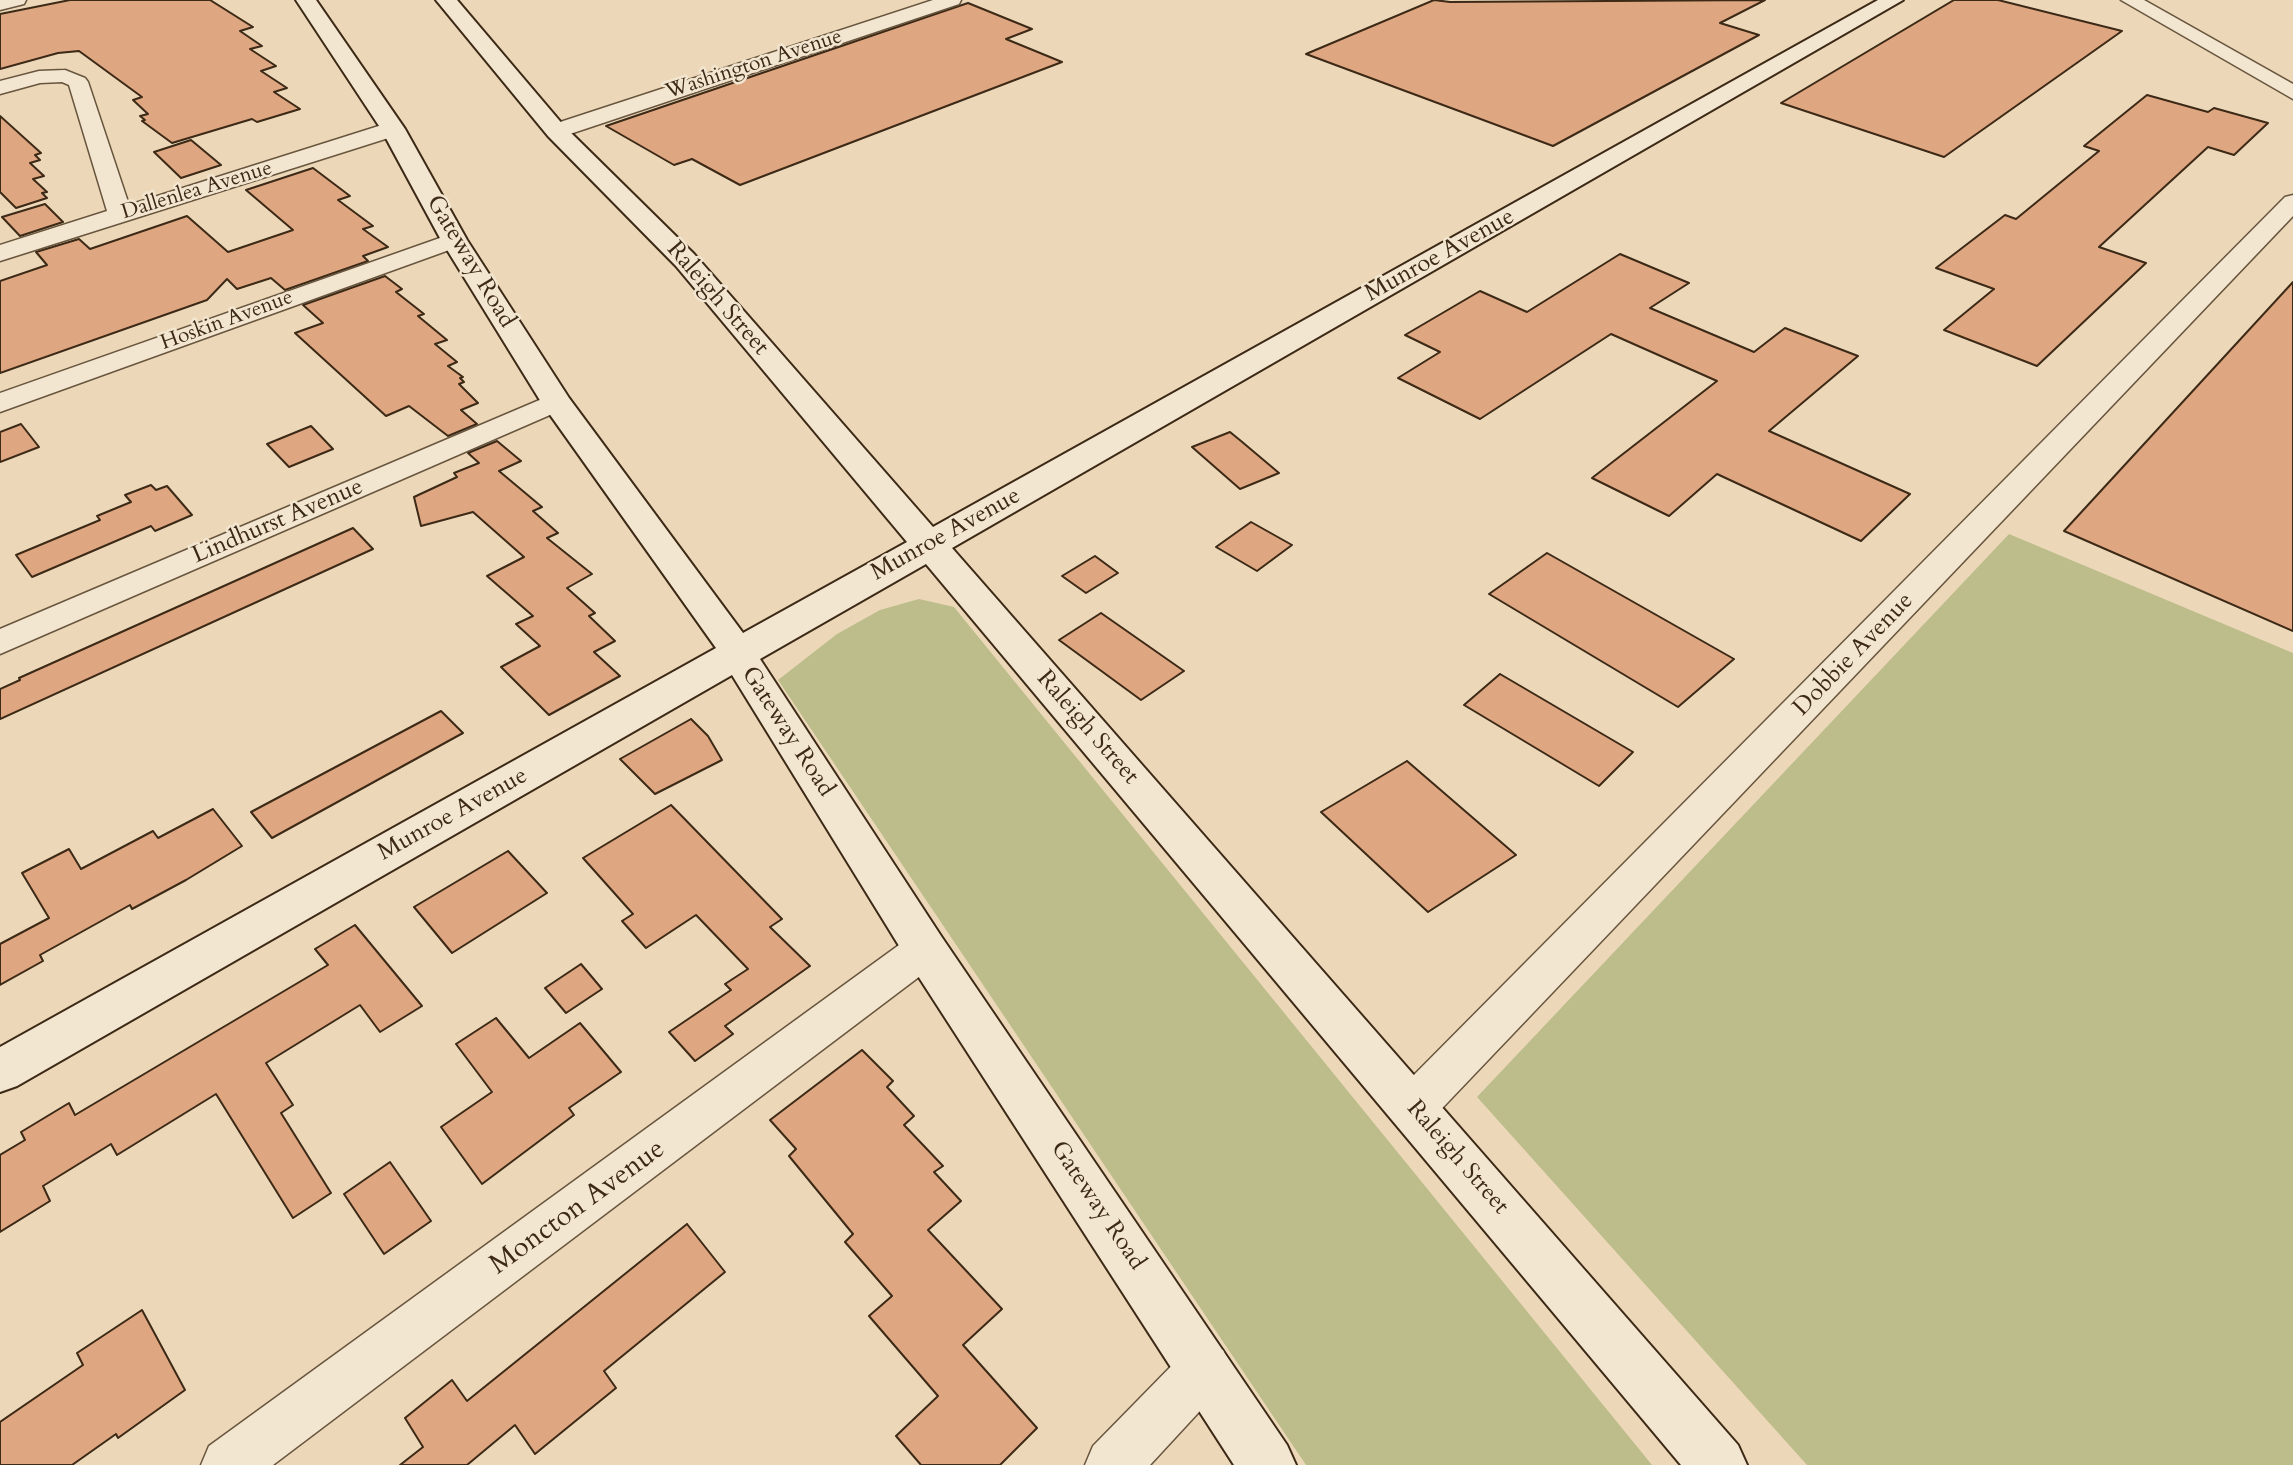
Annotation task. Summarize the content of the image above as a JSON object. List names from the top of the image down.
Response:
{
  "streets": {
    "street": [
      "Washington Avenue",
      "Dallenlea Avenue",
      "Munroe Avenue",
      "Gateway Road",
      "Raleigh Street",
      "Hoskin Avenue",
      "Lindhurst Avenue",
      "Dobbie Avenue",
      "Moncton Avenue"
    ]
  },
  "crossings": [
    ["Washington Avenue", "Raleigh Street"],
    ["Dallenlea Avenue", "Gateway Road"],
    ["Munroe Avenue", "Gateway Road"],
    ["Munroe Avenue", "Raleigh Street"],
    ["Gateway Road", "Hoskin Avenue"],
    ["Gateway Road", "Lindhurst Avenue"],
    ["Gateway Road", "Moncton Avenue"],
    ["Raleigh Street", "Dobbie Avenue"]
  ]
}
